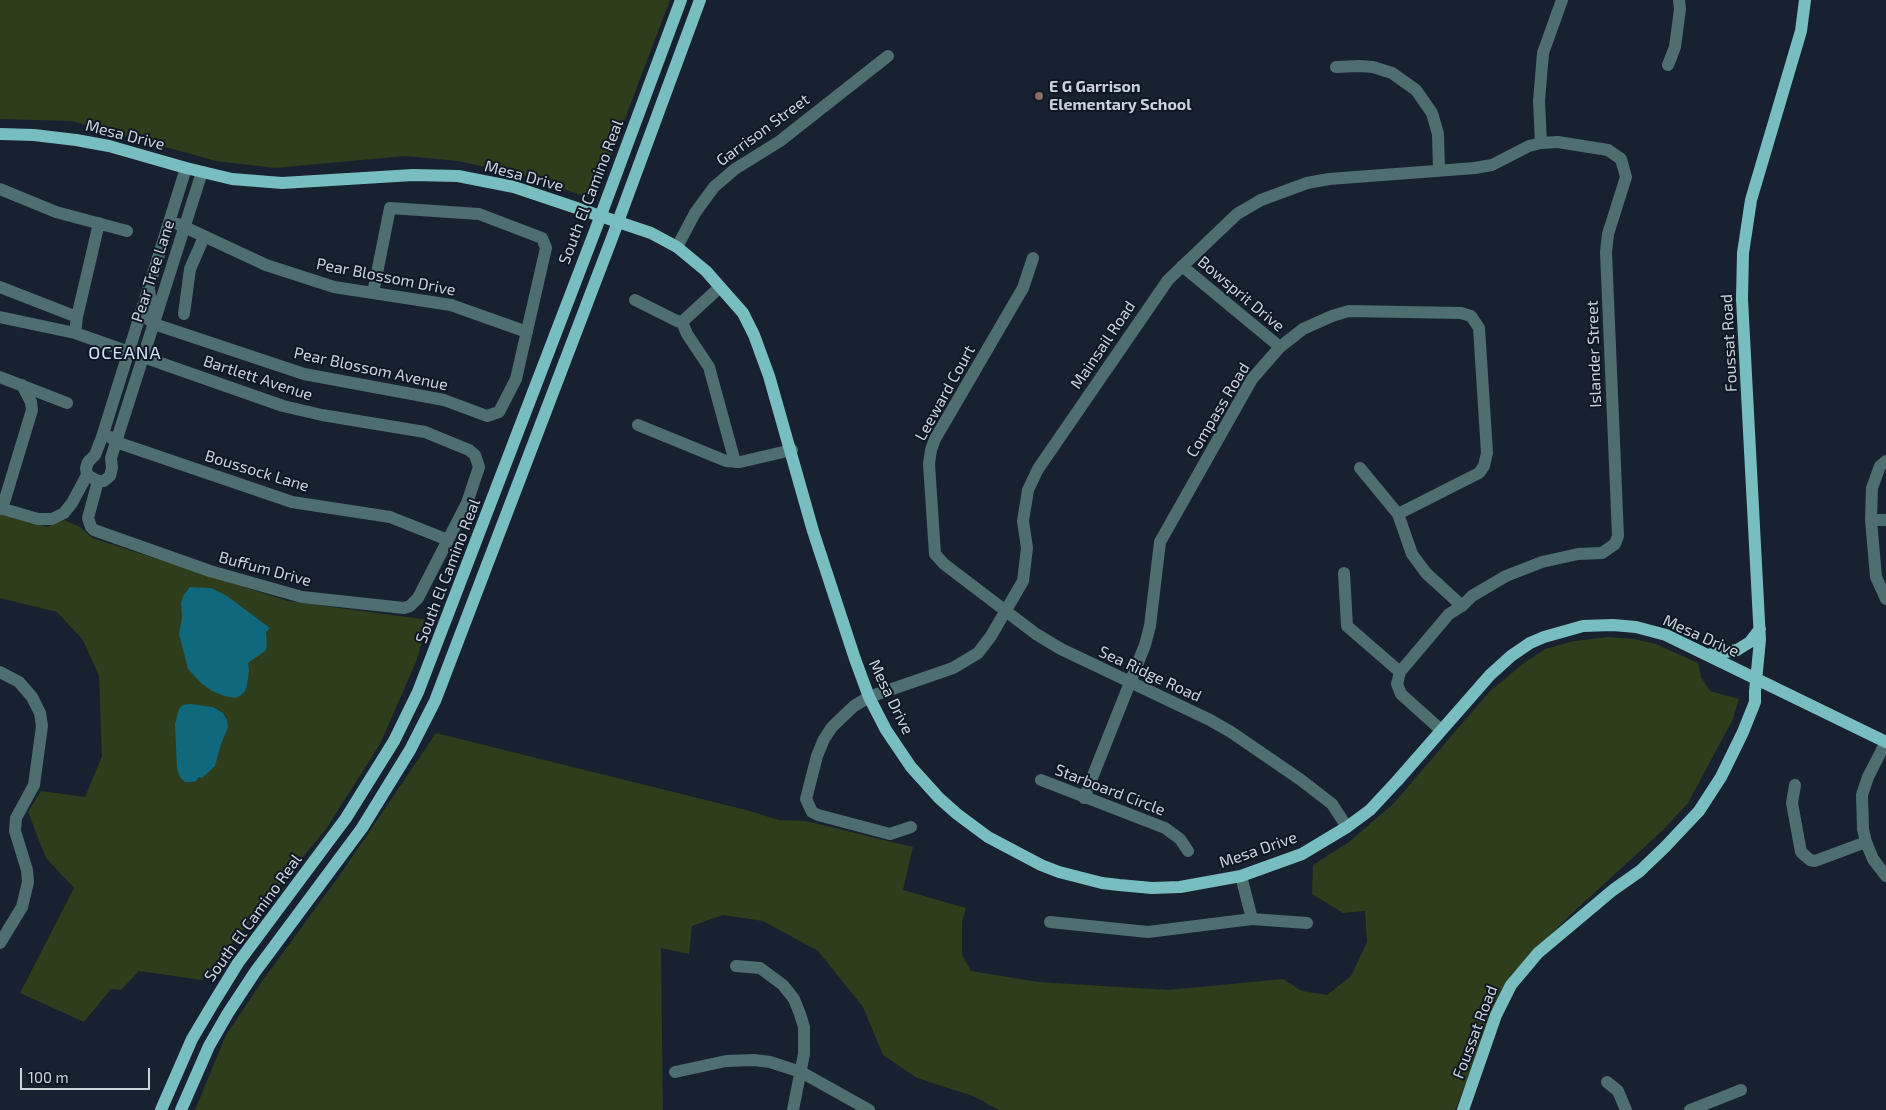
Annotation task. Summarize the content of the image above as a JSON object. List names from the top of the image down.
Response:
{
  "streets": {
    "main road": ["Mesa Drive", "South El Camino Real", "Foussat Road"],
    "street": [
      "Garrison Street",
      "Pear Tree Lane",
      "Pear Blossom Drive",
      "Bowsprit Drive",
      "Mainsail Road",
      "Islander Street",
      "Pear Blossom Avenue",
      "Bartlett Avenue",
      "Leeward Court",
      "Compass Road",
      "Boussock Lane",
      "Buffum Drive",
      "Sea Ridge Road",
      "Starboard Circle"
    ]
  },
  "crossings": [
    ["Garrison Street", "Mesa Drive"],
    ["Mesa Drive", "South El Camino Real"],
    ["Mesa Drive", "Pear Tree Lane"],
    ["Mesa Drive", "Foussat Road"],
    ["Mesa Drive", "Mainsail Road"],
    ["Mesa Drive", "Sea Ridge Road"],
    ["Pear Tree Lane", "Pear Blossom Drive"],
    ["Pear Tree Lane", "Pear Blossom Avenue"],
    ["Pear Tree Lane", "Bartlett Avenue"],
    ["Pear Tree Lane", "Boussock Lane"],
    ["Pear Tree Lane", "Buffum Drive"],
    ["Pear Blossom Drive", "Pear Blossom Avenue"],
    ["Bowsprit Drive", "Mainsail Road"],
    ["Bowsprit Drive", "Compass Road"],
    ["Mainsail Road", "Islander Street"],
    ["Mainsail Road", "Sea Ridge Road"],
    ["Bartlett Avenue", "Boussock Lane"],
    ["Bartlett Avenue", "Buffum Drive"],
    ["Leeward Court", "Sea Ridge Road"],
    ["Compass Road", "Sea Ridge Road"],
    ["Compass Road", "Starboard Circle"],
    ["Boussock Lane", "Buffum Drive"]
  ],
  "districts": ["OCEANA"],
  "places": ["E G Garrison Elementary School"],
  "scale_bar": "100 m"
}
